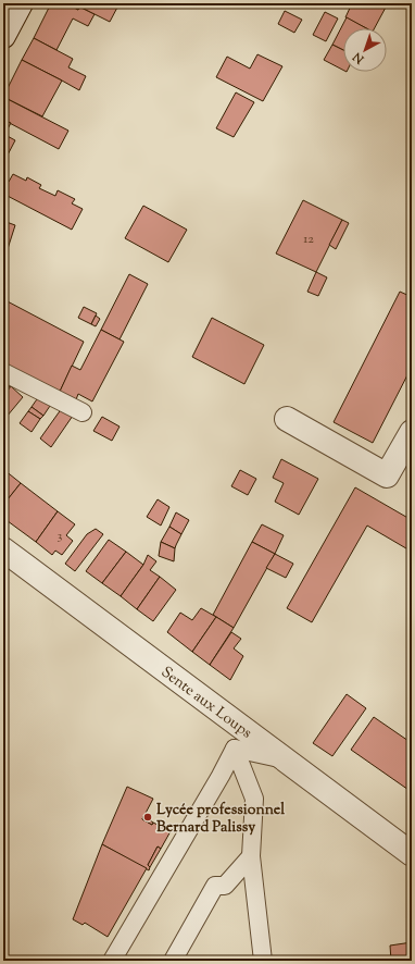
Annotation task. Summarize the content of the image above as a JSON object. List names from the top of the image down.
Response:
{
  "streets": {
    "street": ["Sente aux Loups"]
  },
  "places": ["Lycée professionnel Bernard Palissy"],
  "house_numbers": ["12", "3"],
  "north": "bottom left"
}
